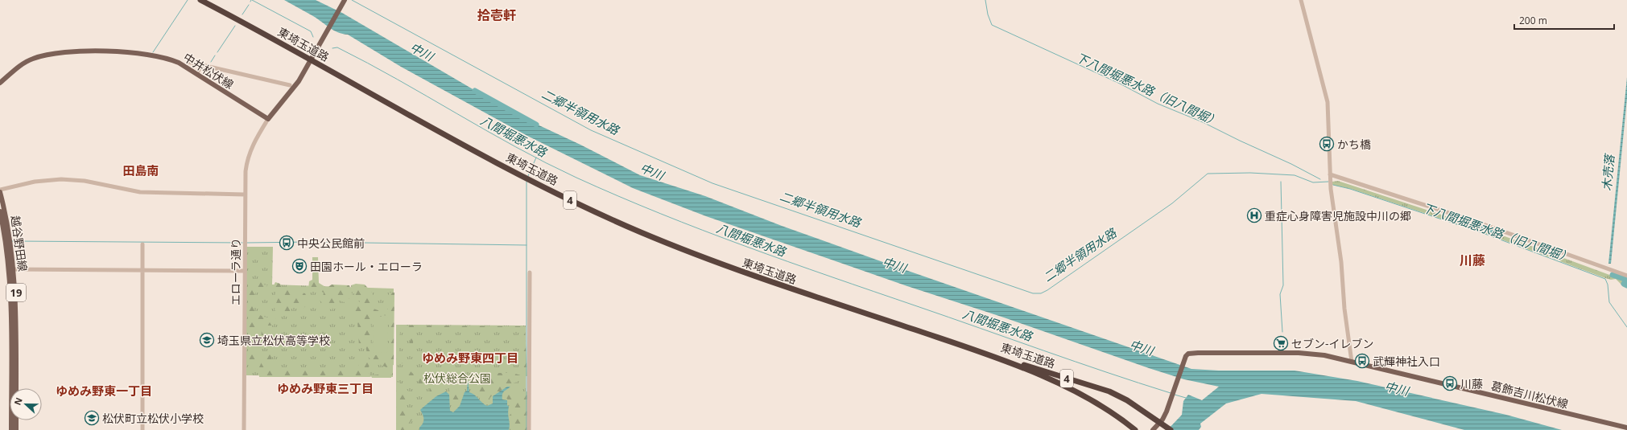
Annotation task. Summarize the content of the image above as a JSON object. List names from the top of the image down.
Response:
{
  "streets": {
    "highway": ["東埼玉道路", "4"],
    "main road": [
      "中井松伏線",
      "越谷野田線",
      "19",
      "葛飾吉川松伏線"
    ],
    "street": ["エローラ通り"]
  },
  "crossings": [
    ["東埼玉道路", "葛飾吉川松伏線"],
    ["中井松伏線", "エローラ通り"]
  ],
  "districts": [
    "拾壱軒",
    "田島南",
    "川藤",
    "ゆめみ野東四丁目",
    "ゆめみ野東三丁目",
    "ゆめみ野東一丁目"
  ],
  "water": [
    "中川",
    "下八間堀悪水路（旧八間堀）",
    "二郷半領用水路",
    "八間堀悪水路",
    "木売落"
  ],
  "parks": ["松伏総合公園"],
  "places": {
    "bus stop": [
      "かち橋",
      "中央公民館前",
      "武輝神社入口",
      "川藤"
    ],
    "hospital": ["重症心身障害児施設中川の郷"],
    "theatre": ["田園ホール・エローラ"],
    "school or university": ["埼玉県立松伏高等学校", "松伏町立松伏小学校"],
    "supermarket": ["セブン-イレブン"]
  },
  "scale_bar": "200 m",
  "north": "left"
}
